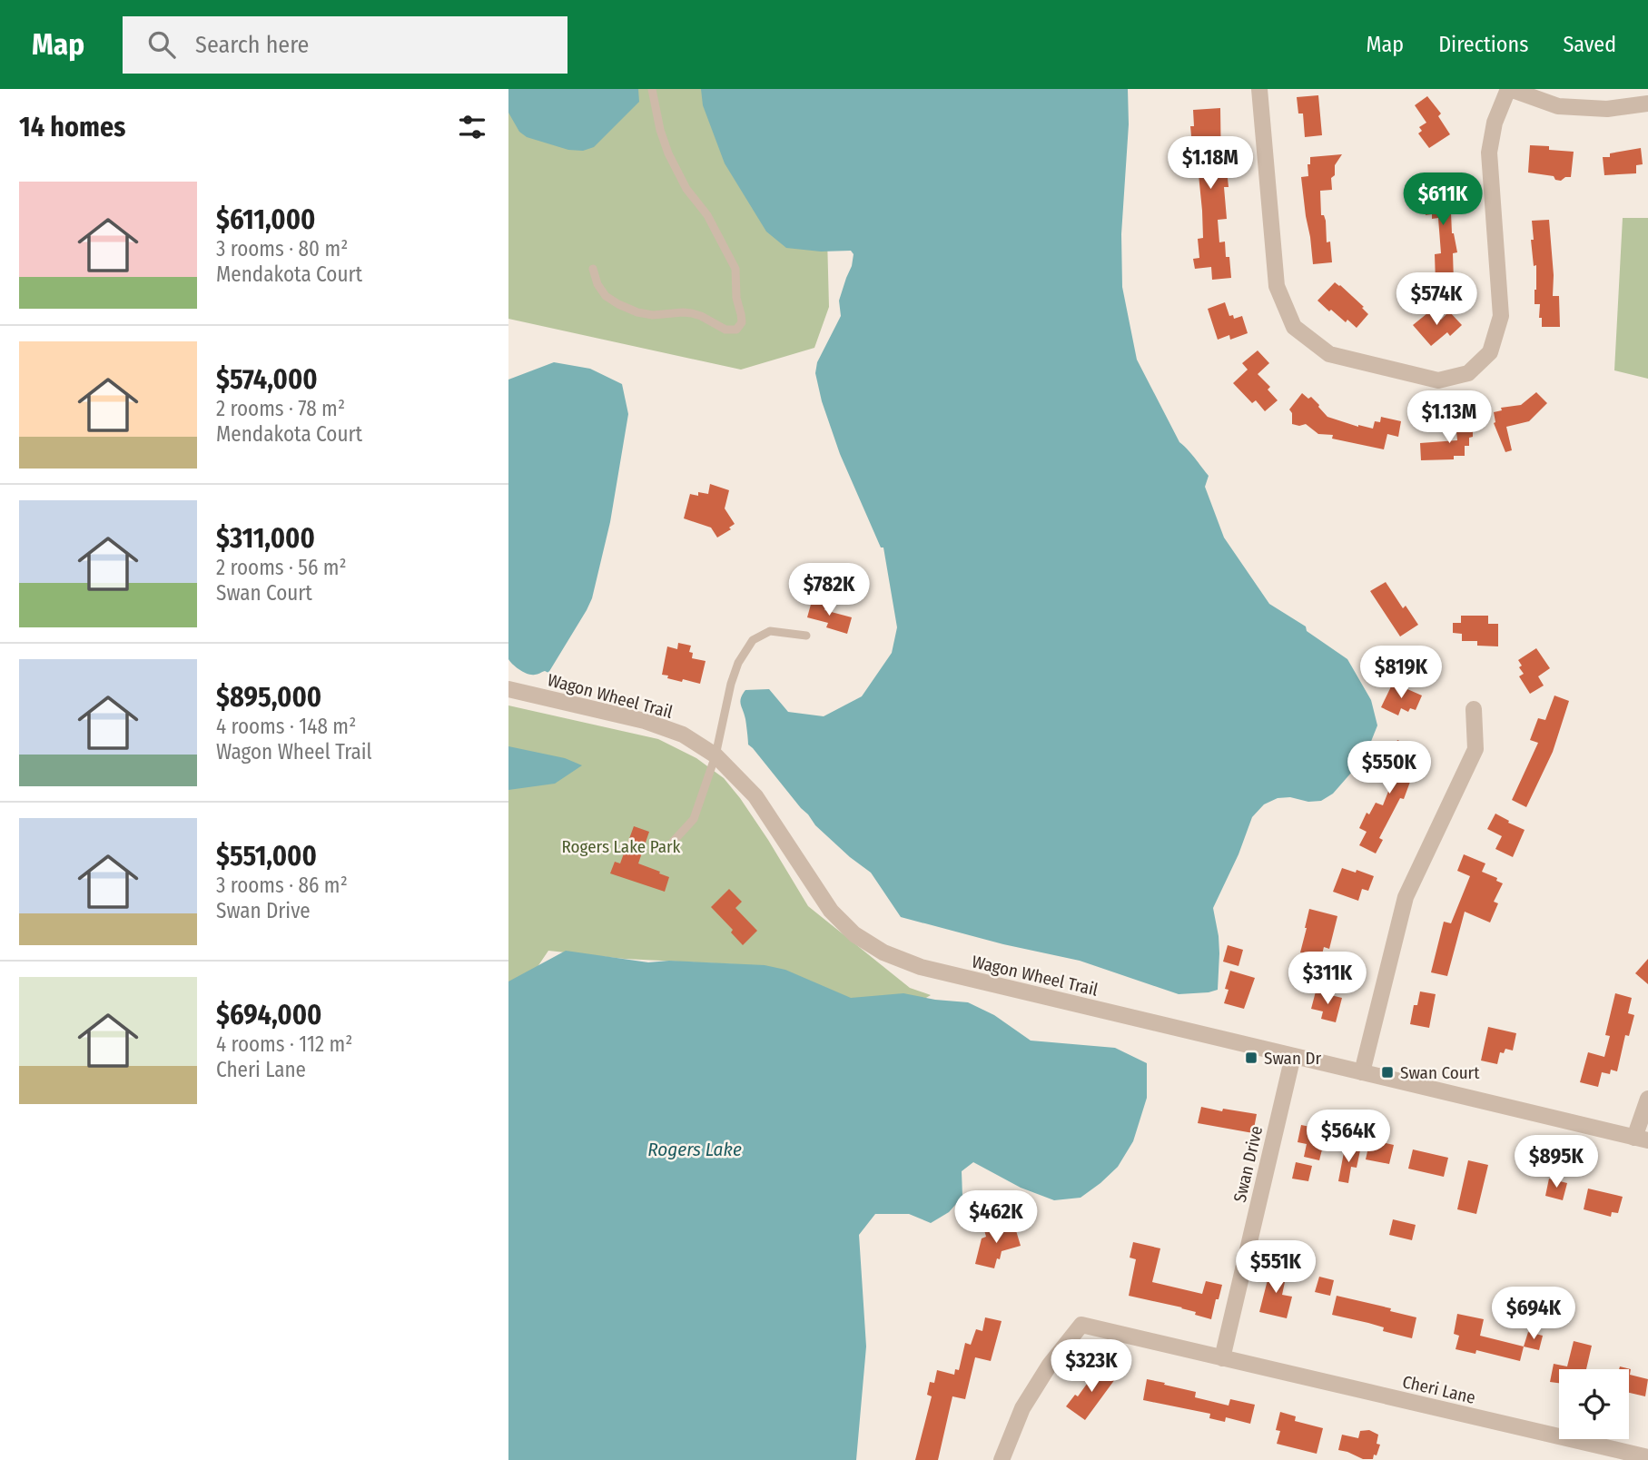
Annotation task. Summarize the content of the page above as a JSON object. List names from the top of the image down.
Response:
{
  "streets": {
    "street": ["Wagon Wheel Trail", "Swan Drive", "Cheri Lane"]
  },
  "crossings": [
    ["Wagon Wheel Trail", "Swan Drive"],
    ["Swan Drive", "Cheri Lane"]
  ],
  "water": ["Rogers Lake"],
  "parks": ["Rogers Lake Park"],
  "places": {
    "transit": ["Swan Dr", "Swan Court"]
  },
  "page": {
    "header": "Map",
    "search": "Search here",
    "nav": ["Map", "Directions", "Saved"],
    "heading": "14 homes",
    "price": [
      "$1.18M",
      "$611K",
      "$574K",
      "$1.13M",
      "$782K",
      "$819K",
      "$550K",
      "$311K",
      "$564K",
      "$895K",
      "$462K",
      "$551K",
      "$694K",
      "$323K"
    ],
    "list": [
      {
        "name": "$611,000",
        "note": "3 rooms · 80 m² · Mendakota Court"
      },
      {
        "name": "$574,000",
        "note": "2 rooms · 78 m² · Mendakota Court"
      },
      {
        "name": "$311,000",
        "note": "2 rooms · 56 m² · Swan Court"
      },
      {
        "name": "$895,000",
        "note": "4 rooms · 148 m² · Wagon Wheel Trail"
      },
      {
        "name": "$551,000",
        "note": "3 rooms · 86 m² · Swan Drive"
      },
      {
        "name": "$694,000",
        "note": "4 rooms · 112 m² · Cheri Lane"
      }
    ]
  }
}
